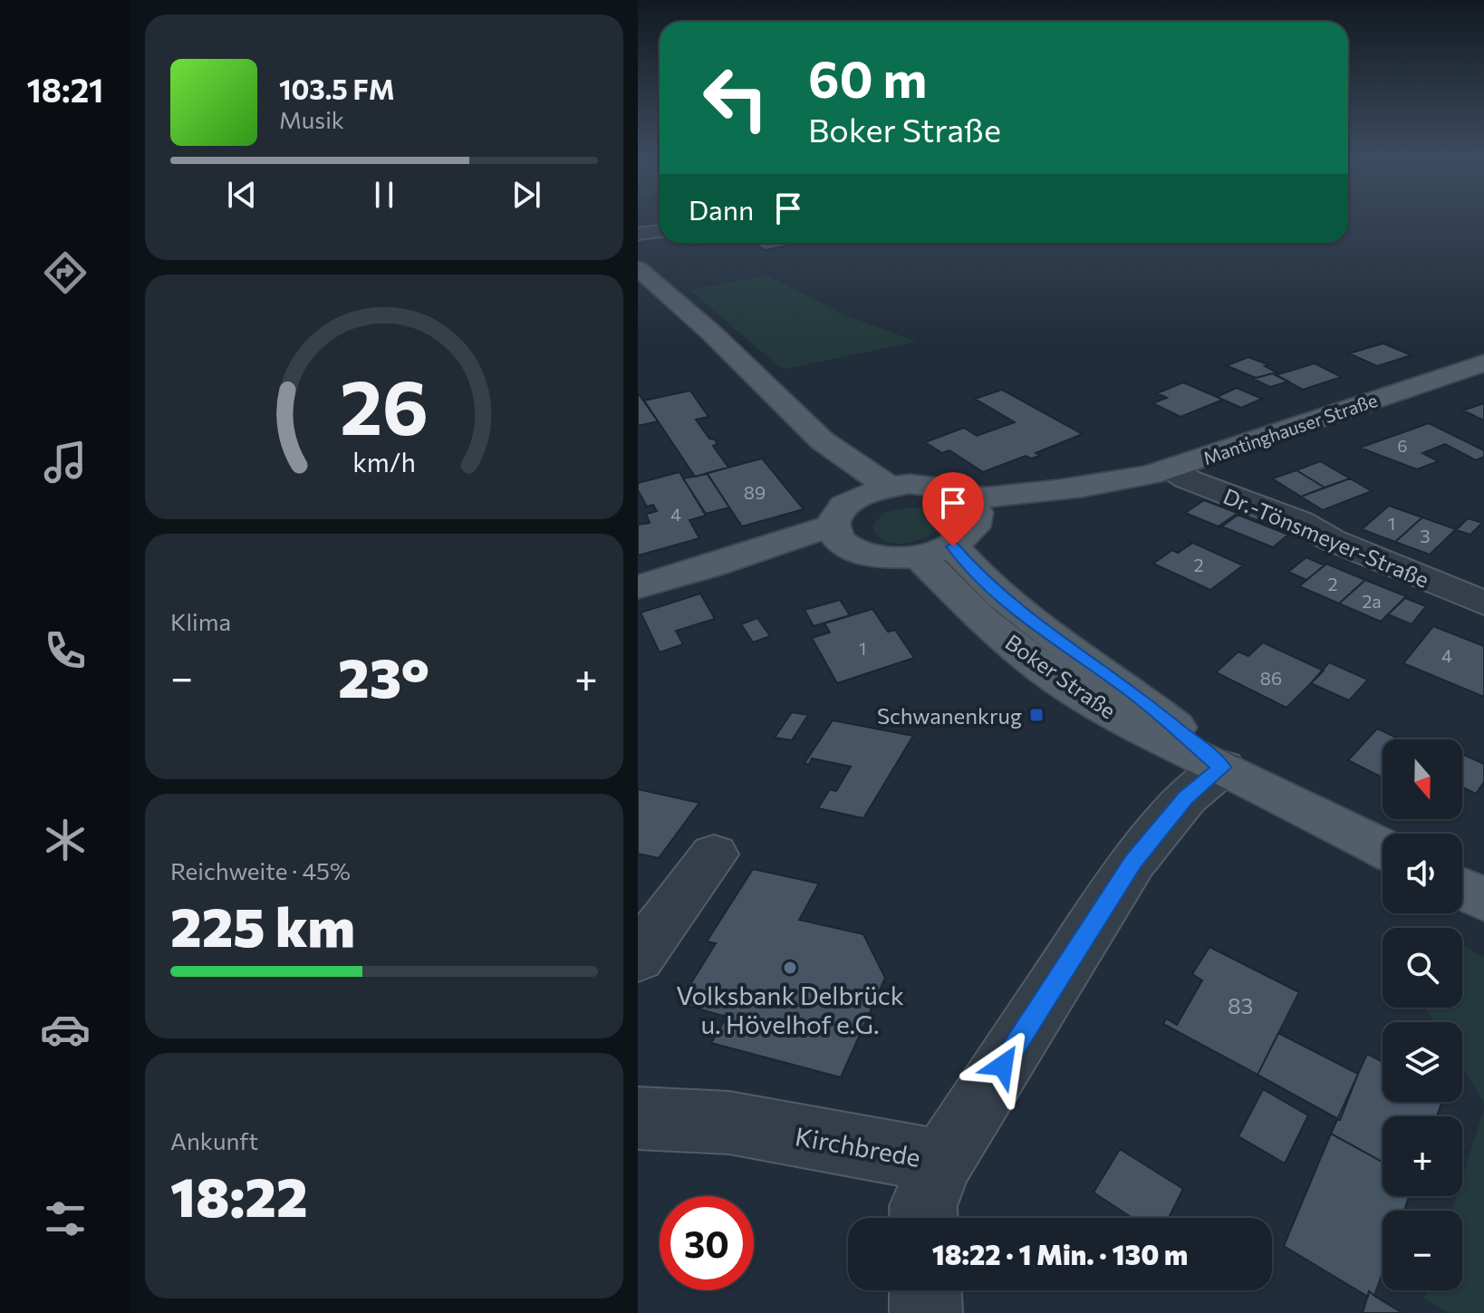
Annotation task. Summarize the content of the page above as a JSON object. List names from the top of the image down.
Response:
{
  "streets": {
    "main road": ["Mantinghauser Straße", "Boker Straße"],
    "street": ["Dr.-Tönsmeyer-Straße", "Kirchbrede"]
  },
  "crossings": [
    ["Mantinghauser Straße", "Dr.-Tönsmeyer-Straße"],
    ["Mantinghauser Straße", "Boker Straße"],
    ["Boker Straße", "Kirchbrede"]
  ],
  "places": {
    "transit": ["Schwanenkrug"],
    "other": ["Volksbank Delbrück u. Hövelhof e.G."]
  },
  "house_numbers": [
    "6",
    "89",
    "4",
    "1",
    "3",
    "2",
    "2",
    "2a",
    "1",
    "4",
    "86",
    "83"
  ],
  "north": "bottom",
  "page": {
    "tabs": "18:21",
    "turn": ["60 m", "Boker Straße"],
    "song": ["103.5 FM", "Musik"],
    "then": "Dann",
    "tile": [
      "Klima",
      ["Reichweite · 45%", "225 km"],
      ["Ankunft", "18:22"]
    ],
    "heat": ["−", "23°", "+"],
    "map_buttons": ["+", "−"],
    "limit": "30",
    "trip": "18:22 · 1 Min. · 130 m",
    "gauge": ["26", "km/h"]
  }
}
